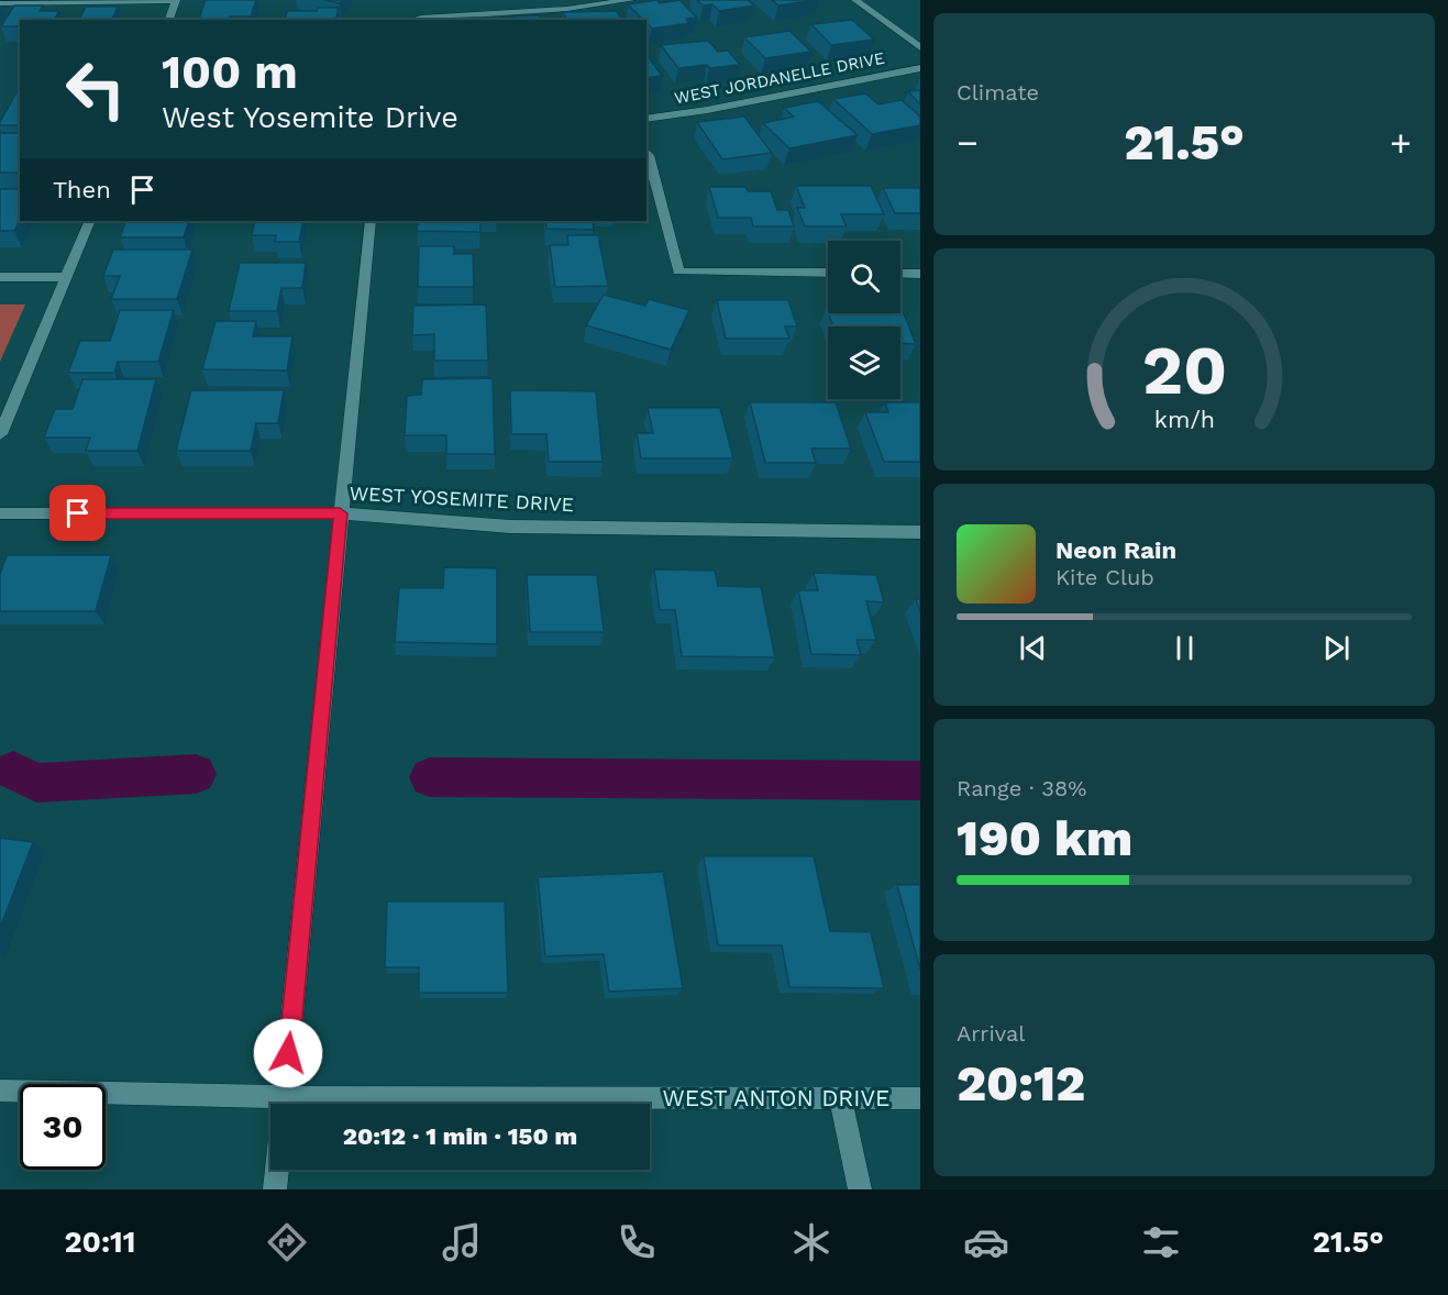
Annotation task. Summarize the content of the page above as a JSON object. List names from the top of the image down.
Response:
{
  "streets": {
    "street": ["WEST JORDANELLE DRIVE", "WEST YOSEMITE DRIVE", "WEST ANTON DRIVE"]
  },
  "page": {
    "tile": [
      "Climate",
      ["Range · 38%", "190 km"],
      ["Arrival", "20:12"]
    ],
    "turn": ["100 m", "West Yosemite Drive"],
    "heat": ["−", "21.5°", "+"],
    "then": "Then",
    "song": ["Neon Rain", "Kite Club"],
    "limit": "30",
    "trip": "20:12 · 1 min · 150 m",
    "tabs": ["20:11", "21.5°"],
    "gauge": ["20", "km/h"]
  }
}
